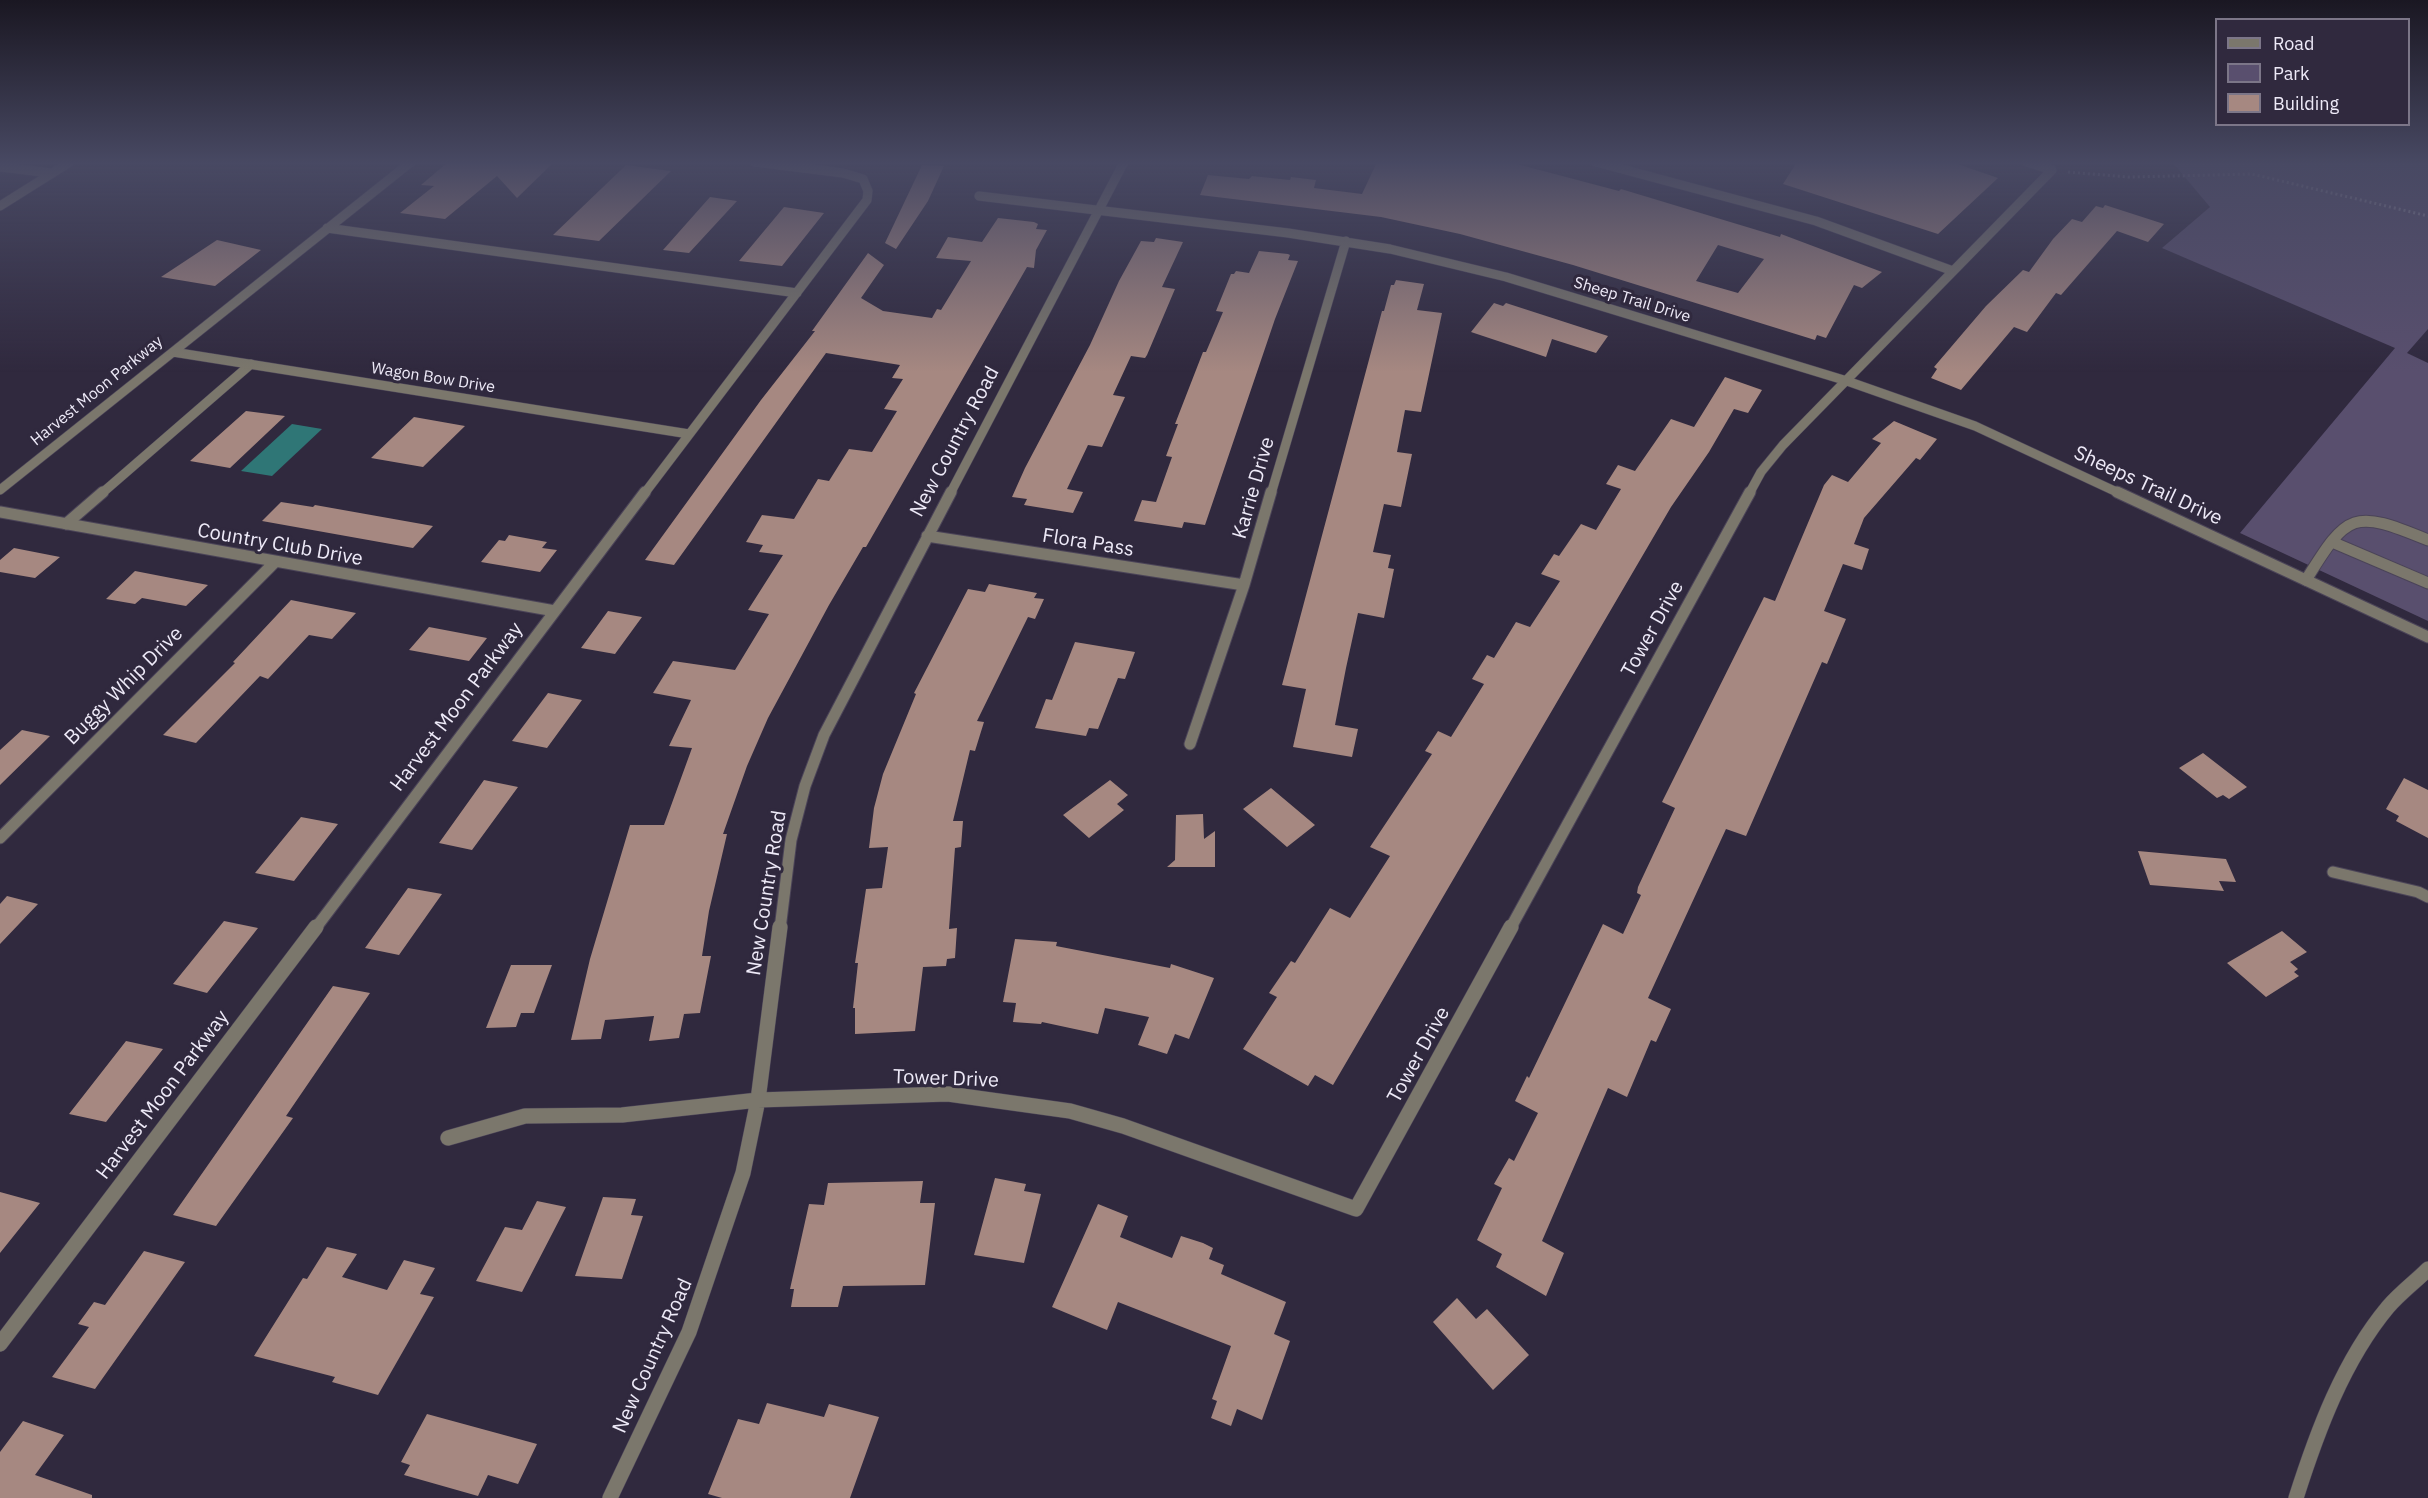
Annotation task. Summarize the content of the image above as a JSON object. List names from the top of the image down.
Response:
{
  "streets": {
    "street": [
      "Sheep Trail Drive",
      "Wagon Bow Drive",
      "Harvest Moon Parkway",
      "New Country Road",
      "Sheeps Trail Drive",
      "Karrie Drive",
      "Flora Pass",
      "Country Club Drive",
      "Tower Drive",
      "Buggy Whip Drive"
    ]
  },
  "crossings": [
    ["Sheep Trail Drive", "Sheeps Trail Drive"],
    ["Sheep Trail Drive", "Karrie Drive"],
    ["Sheep Trail Drive", "Tower Drive"],
    ["Wagon Bow Drive", "Harvest Moon Parkway"],
    ["Harvest Moon Parkway", "Country Club Drive"],
    ["New Country Road", "Flora Pass"],
    ["New Country Road", "Tower Drive"],
    ["Sheeps Trail Drive", "Tower Drive"],
    ["Karrie Drive", "Flora Pass"],
    ["Country Club Drive", "Buggy Whip Drive"]
  ],
  "legend": ["Road", "Park", "Building"]
}
